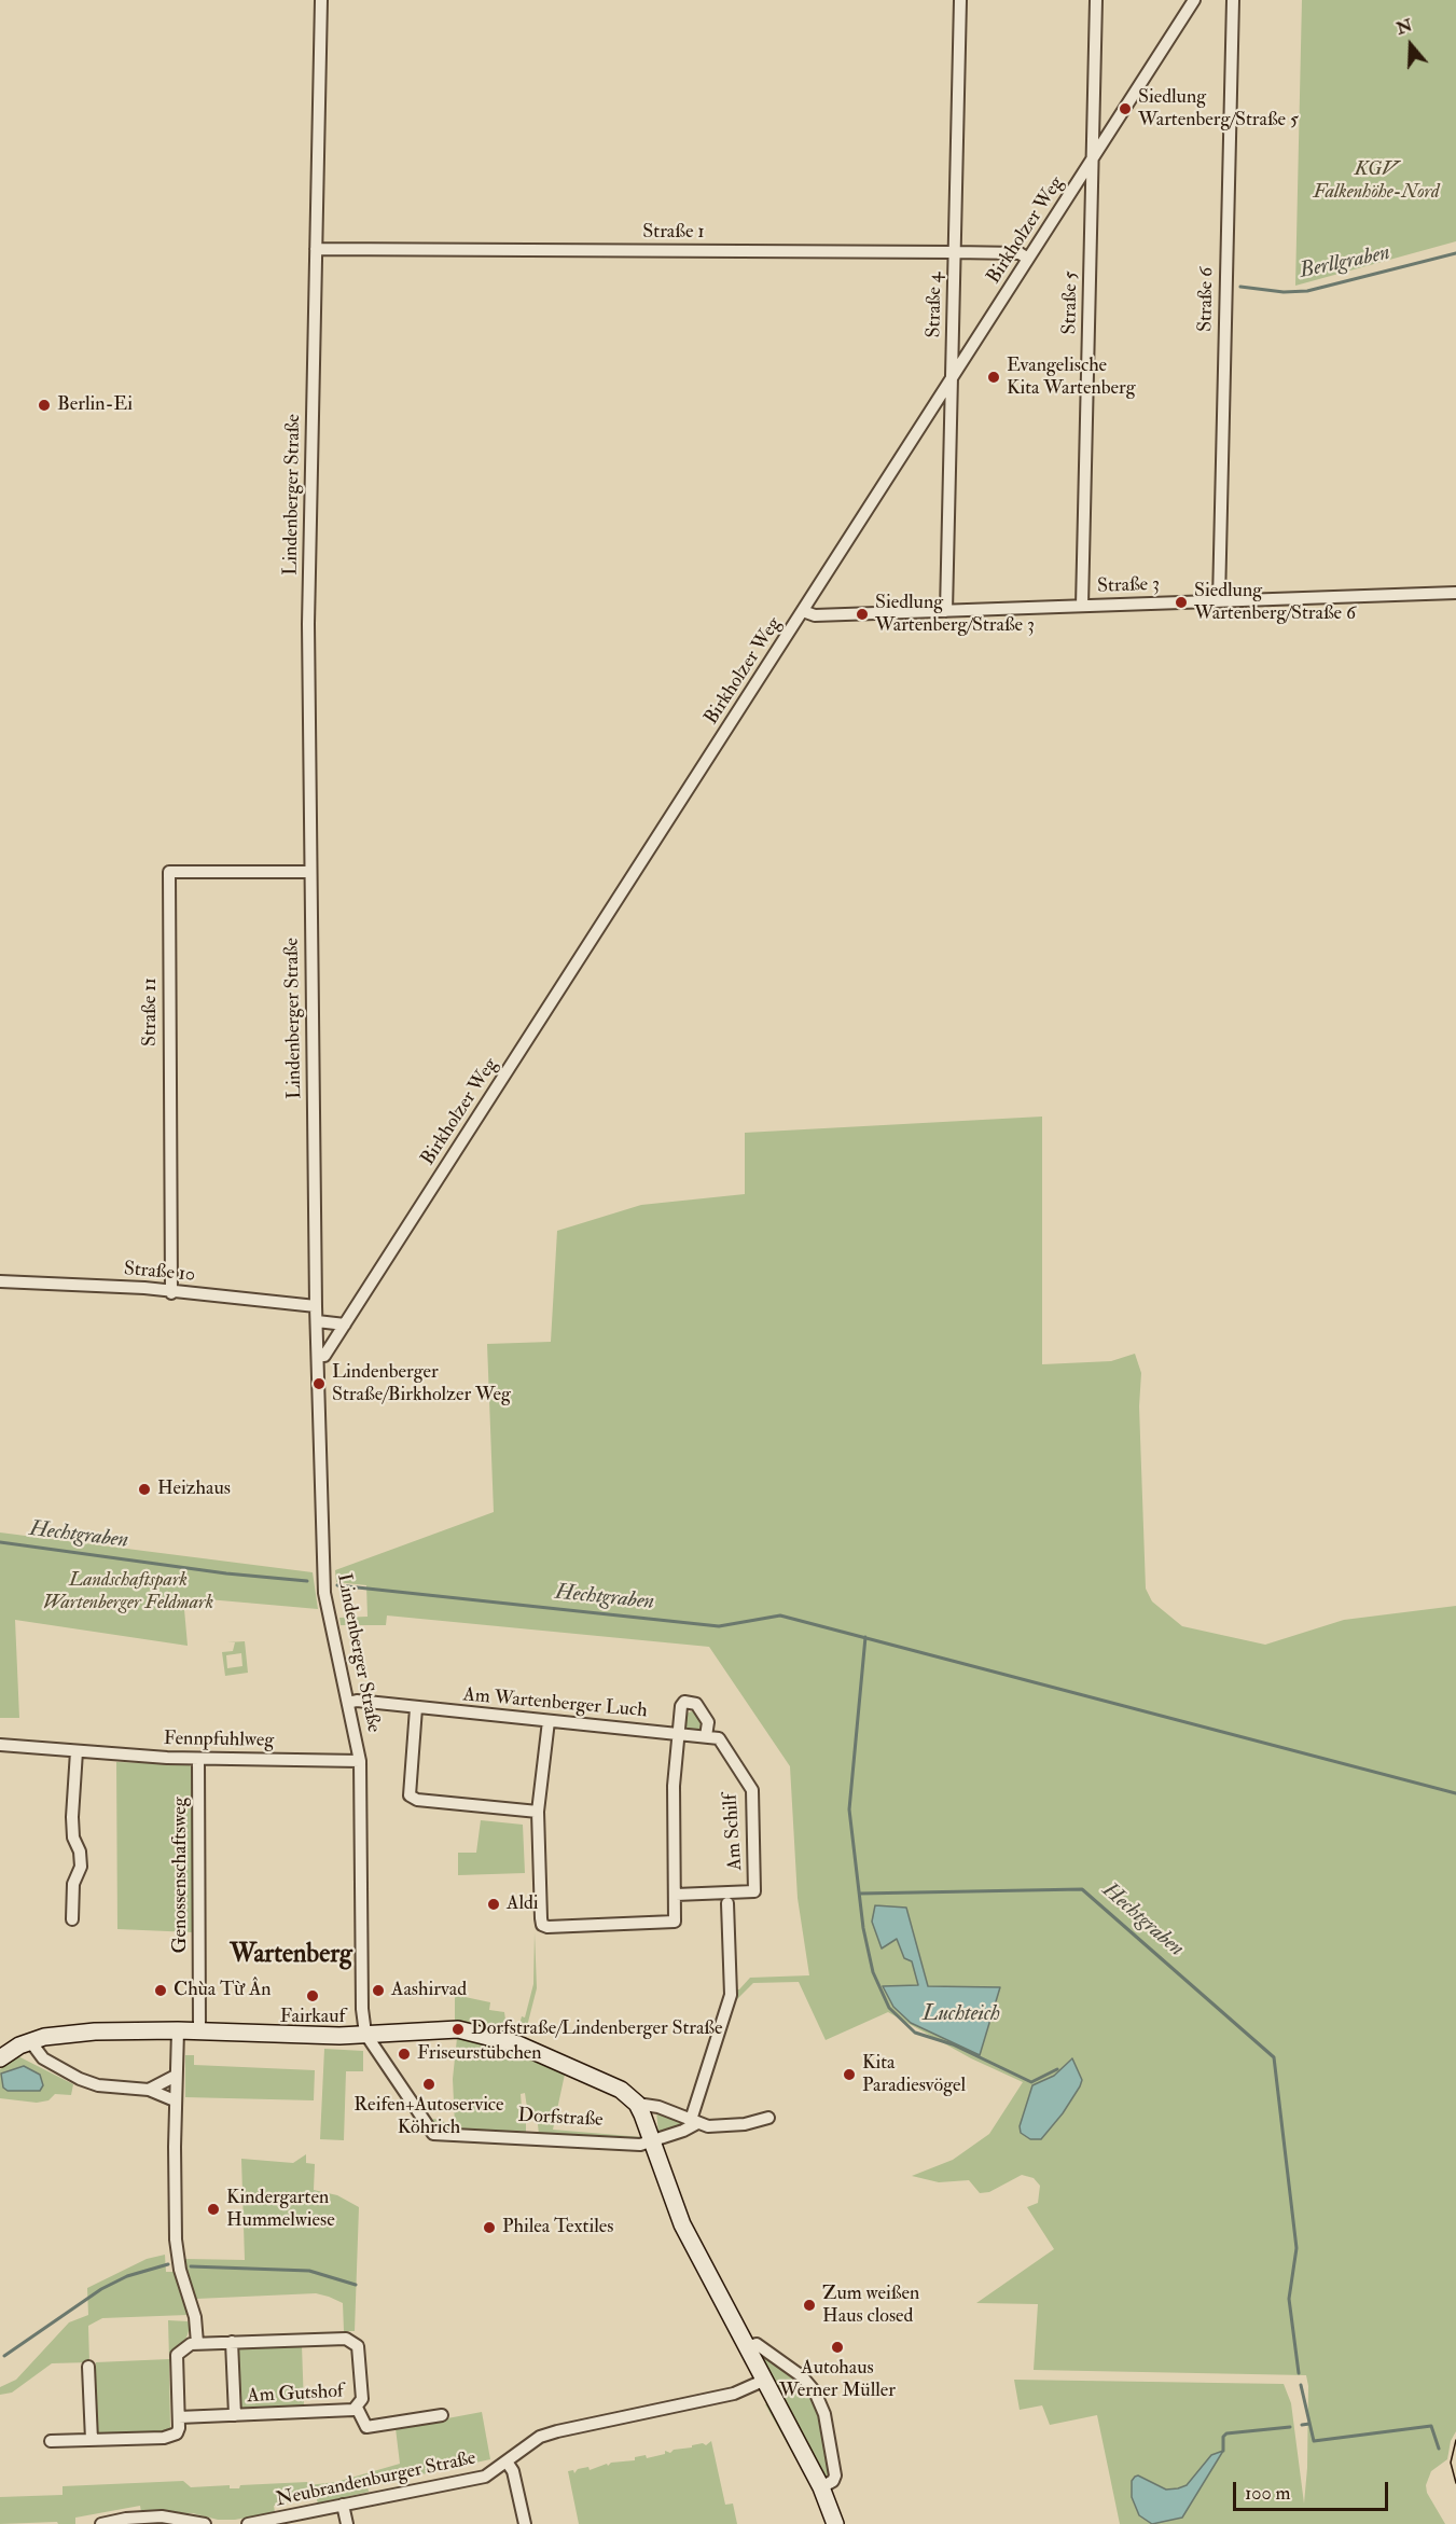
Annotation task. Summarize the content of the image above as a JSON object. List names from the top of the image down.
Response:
{
  "streets": {
    "main road": ["Dorfstraße"],
    "street": [
      "Birkholzer Weg",
      "Straße 1",
      "Straße 6",
      "Straße 5",
      "Straße 4",
      "Lindenberger Straße",
      "Straße 3",
      "Straße 11",
      "Straße 10",
      "Am Wartenberger Luch",
      "Fennpfuhlweg",
      "Am Schilf",
      "Genossenschaftsweg",
      "Am Gutshof",
      "Neubrandenburger Straße"
    ]
  },
  "crossings": [
    ["Birkholzer Weg", "Straße 1"],
    ["Birkholzer Weg", "Straße 5"],
    ["Birkholzer Weg", "Straße 4"],
    ["Birkholzer Weg", "Lindenberger Straße"],
    ["Birkholzer Weg", "Straße 3"],
    ["Straße 1", "Straße 4"],
    ["Straße 1", "Lindenberger Straße"],
    ["Straße 6", "Straße 3"],
    ["Straße 5", "Straße 3"],
    ["Straße 4", "Straße 3"],
    ["Lindenberger Straße", "Straße 11"],
    ["Lindenberger Straße", "Straße 10"],
    ["Lindenberger Straße", "Am Wartenberger Luch"],
    ["Lindenberger Straße", "Fennpfuhlweg"],
    ["Lindenberger Straße", "Dorfstraße"],
    ["Straße 11", "Straße 10"],
    ["Fennpfuhlweg", "Genossenschaftsweg"],
    ["Genossenschaftsweg", "Dorfstraße"]
  ],
  "districts": ["Wartenberg"],
  "water": ["Berllgraben", "Hechtgraben", "Luchteich"],
  "parks": ["KGV Falkenhöhe-Nord", "Landschaftspark Wartenberger Feldmark"],
  "places": [
    "Siedlung Wartenberg/Straße 5",
    "Evangelische Kita Wartenberg",
    "Berlin-Ei",
    "Siedlung Wartenberg/Straße 6",
    "Siedlung Wartenberg/Straße 3",
    "Lindenberger Straße/Birkholzer Weg",
    "Heizhaus",
    "Aldi",
    "Chùa Từ Ân",
    "Aashirvad",
    "Fairkauf",
    "Dorfstraße/Lindenberger Straße",
    "Friseurstübchen",
    "Kita Paradiesvögel",
    "Reifen+Autoservice Köhrich",
    "Kindergarten Hummelwiese",
    "Philea Textiles",
    "Zum weißen Haus closed",
    "Autohaus Werner Müller"
  ],
  "scale_bar": "100 m",
  "north": "top"
}
